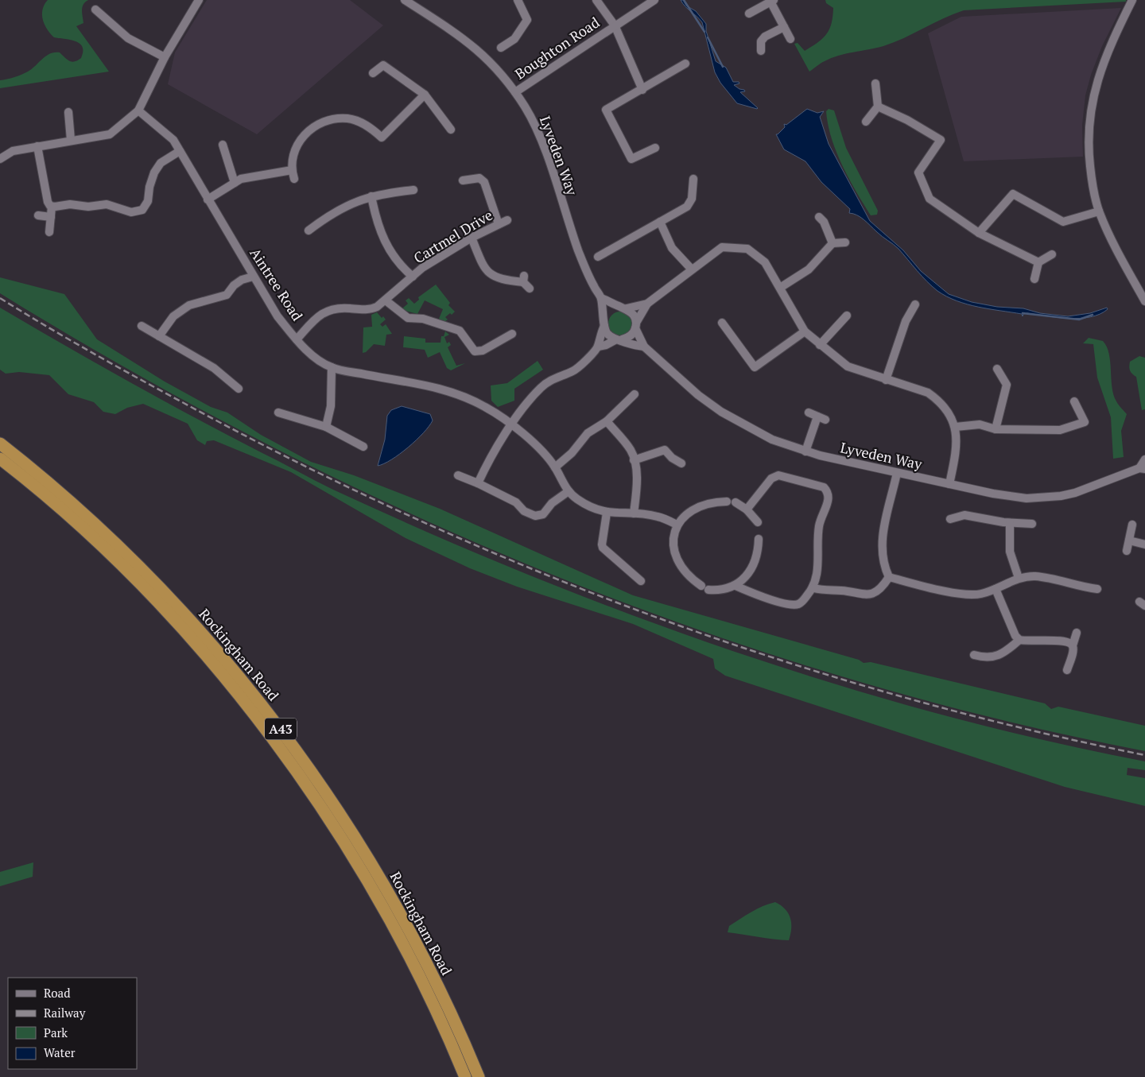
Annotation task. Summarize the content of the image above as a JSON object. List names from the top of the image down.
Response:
{
  "streets": {
    "highway": ["Rockingham Road", "A43"],
    "street": [
      "Boughton Road",
      "Lyveden Way",
      "Cartmel Drive",
      "Aintree Road"
    ]
  },
  "crossings": [
    ["Boughton Road", "Lyveden Way"],
    ["Cartmel Drive", "Aintree Road"]
  ],
  "legend": [
    "Road",
    "Railway",
    "Park",
    "Water"
  ]
}
